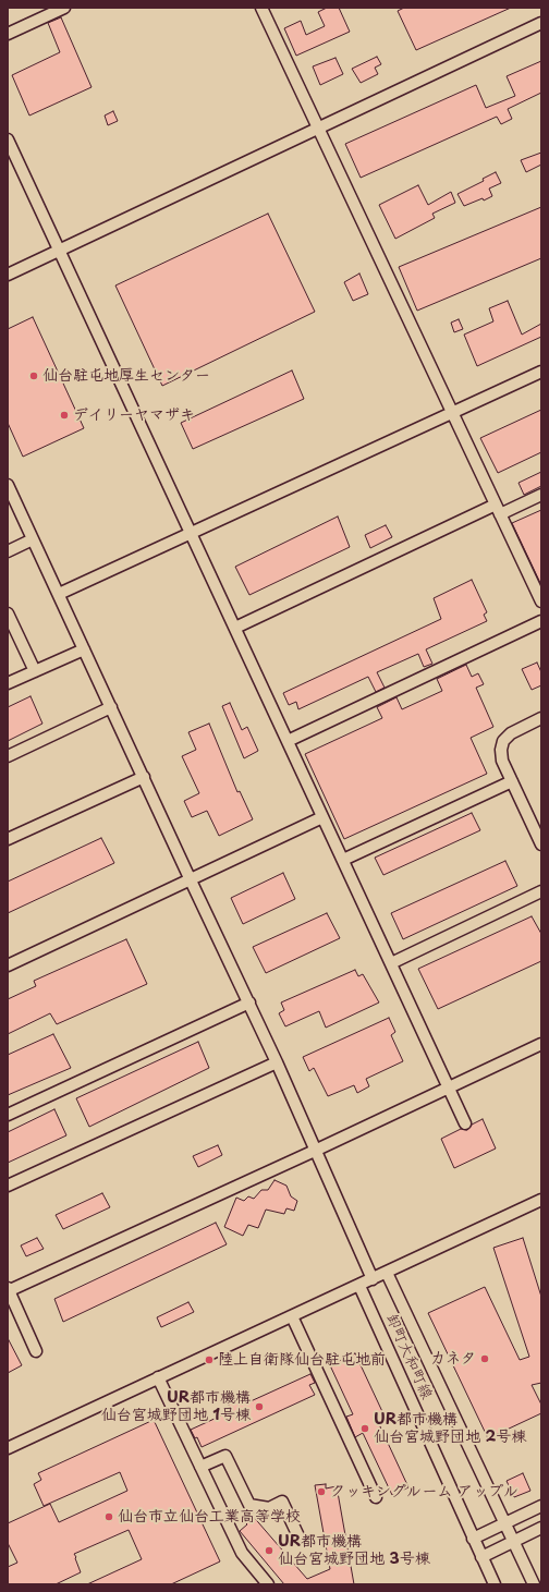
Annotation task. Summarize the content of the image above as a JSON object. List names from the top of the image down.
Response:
{
  "streets": {
    "street": ["卸町大和町線"]
  },
  "places": [
    "仙台駐屯地厚生センター",
    "デイリーヤマザキ",
    "カネタ",
    "陸上自衛隊仙台駐屯地前",
    "UR都市機構 仙台宮城野団地 1号棟",
    "UR都市機構 仙台宮城野団地 2号棟",
    "クッキングルーム アップル",
    "仙台市立仙台工業高等学校",
    "UR都市機構 仙台宮城野団地 3号棟"
  ]
}
